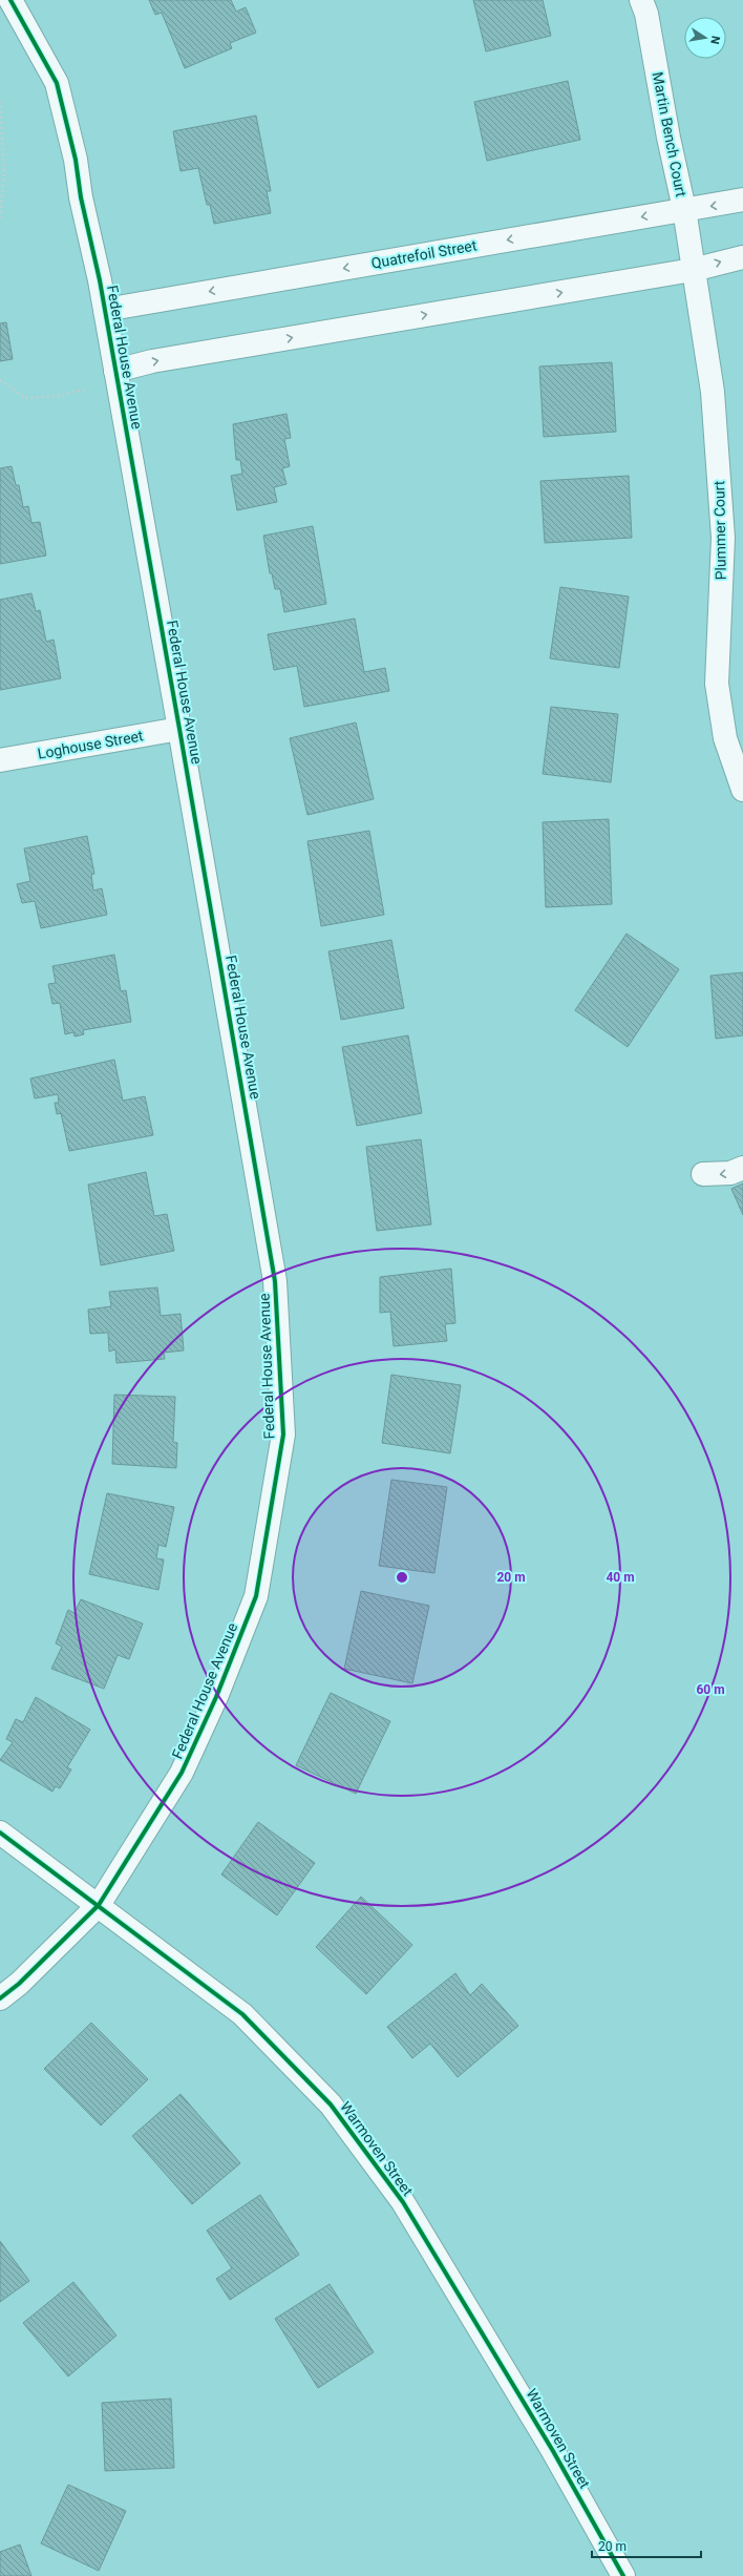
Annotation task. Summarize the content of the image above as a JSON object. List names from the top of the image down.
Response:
{
  "streets": {
    "street": [
      "Martin Bench Court",
      "Quatrefoil Street",
      "Federal House Avenue",
      "Plummer Court",
      "Loghouse Street",
      "Warmoven Street"
    ]
  },
  "crossings": [
    ["Martin Bench Court", "Quatrefoil Street"],
    ["Martin Bench Court", "Plummer Court"],
    ["Quatrefoil Street", "Federal House Avenue"],
    ["Federal House Avenue", "Loghouse Street"],
    ["Federal House Avenue", "Warmoven Street"]
  ],
  "scale_bar": "20 m",
  "north": "right",
  "rings": ["20 m", "40 m", "60 m"]
}
